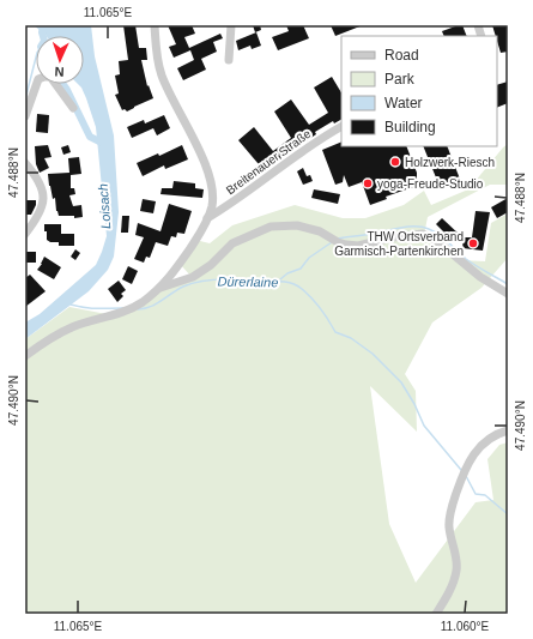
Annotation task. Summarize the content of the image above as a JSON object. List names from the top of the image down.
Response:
{
  "streets": {
    "street": ["Breitenauer Straße"]
  },
  "water": ["Loisach", "Dürerlaine"],
  "places": ["Holzwerk-Riesch", "yoga-Freude-Studio", "THW Ortsverband Garmisch-Partenkirchen"],
  "legend": [
    "Road",
    "Park",
    "Water",
    "Building"
  ],
  "north": "bottom",
  "coordinates": [
    "11.065°E",
    "47.488°N",
    "47.490°N",
    "11.060°E"
  ]
}
